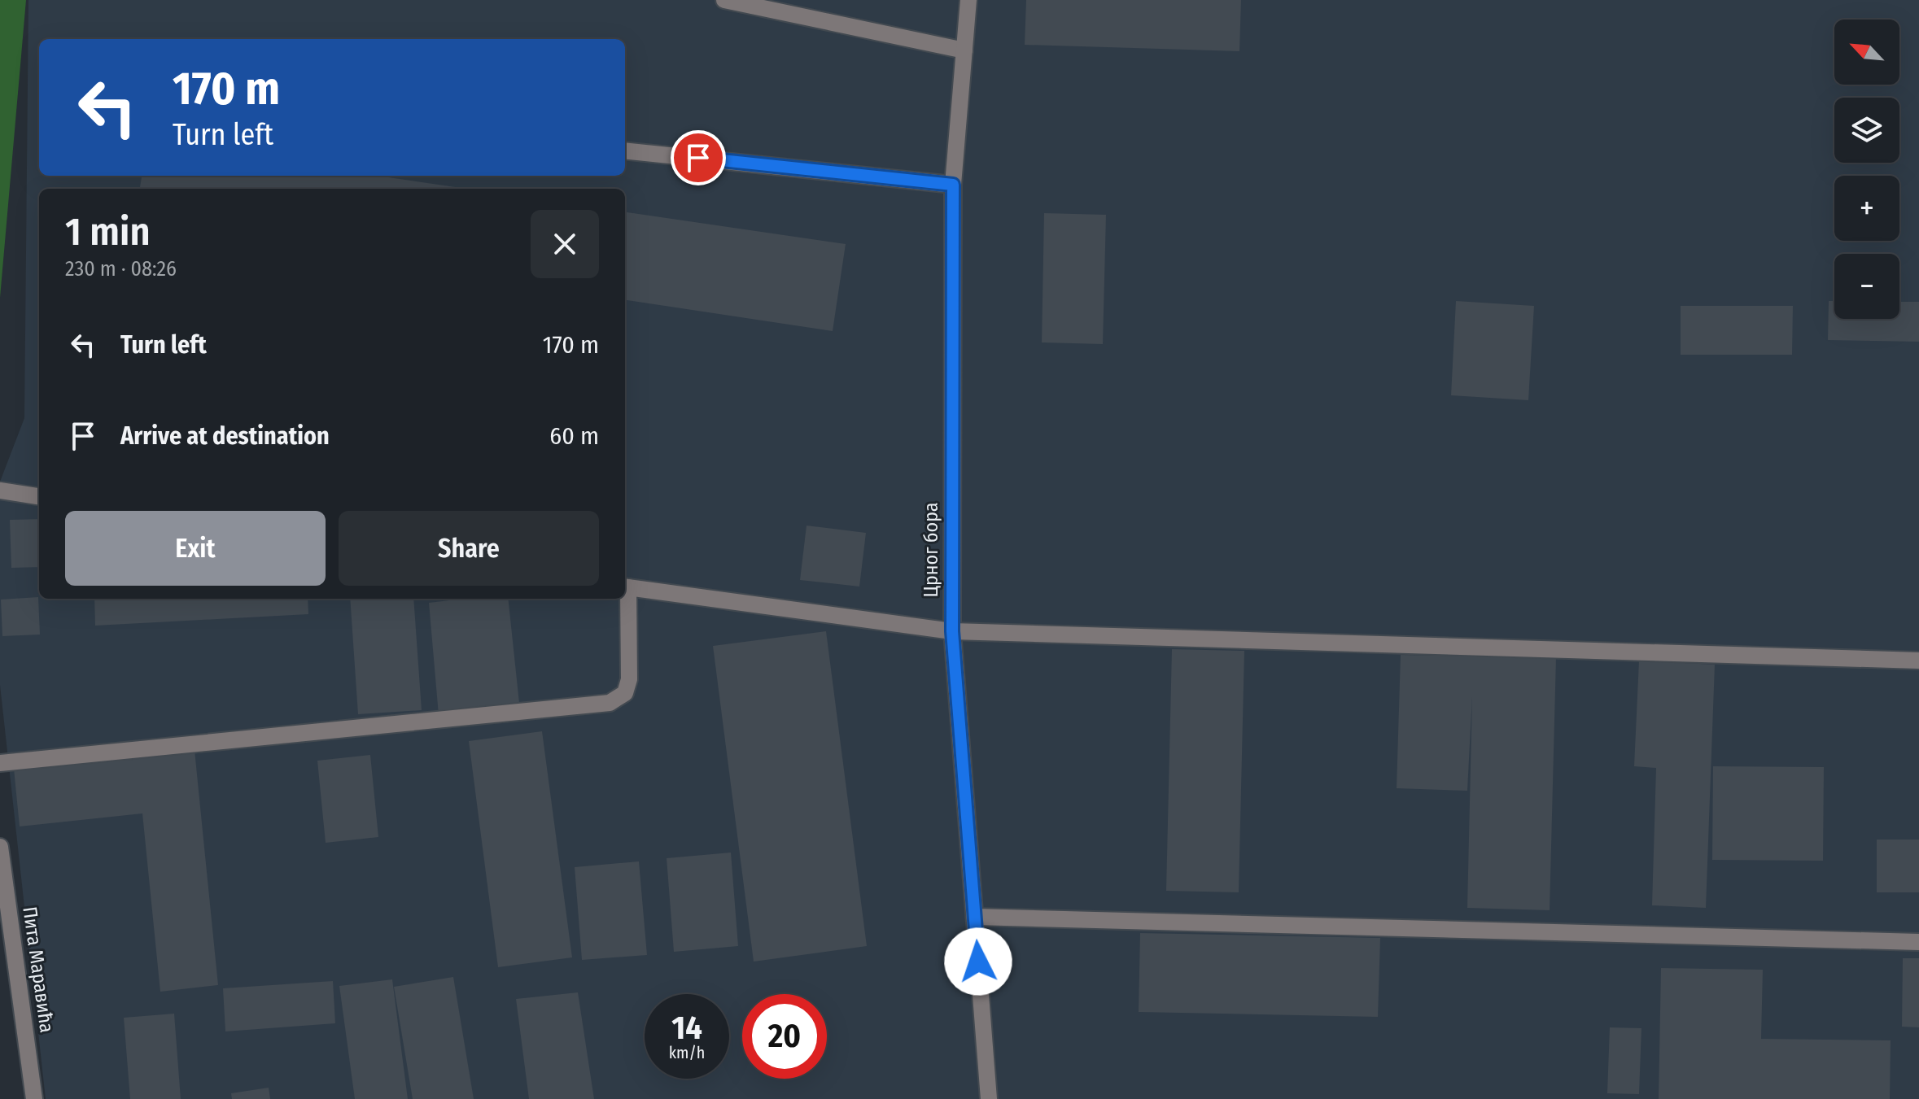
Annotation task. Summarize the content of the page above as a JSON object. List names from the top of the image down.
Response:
{
  "streets": {
    "lane": ["Црног бора", "Пита Маравића"]
  },
  "north": "top left",
  "page": {
    "map_buttons": ["+", "−"],
    "turn": ["170 m", "Turn left"],
    "heading": ["1 min", "230 m · 08:26"],
    "list": [
      {
        "name": "Turn left",
        "value": "170 m"
      },
      {
        "name": "Arrive at destination",
        "value": "60 m"
      }
    ],
    "buttons": ["Exit", "Share"],
    "speed": "14 km/h",
    "limit": "20"
  }
}
